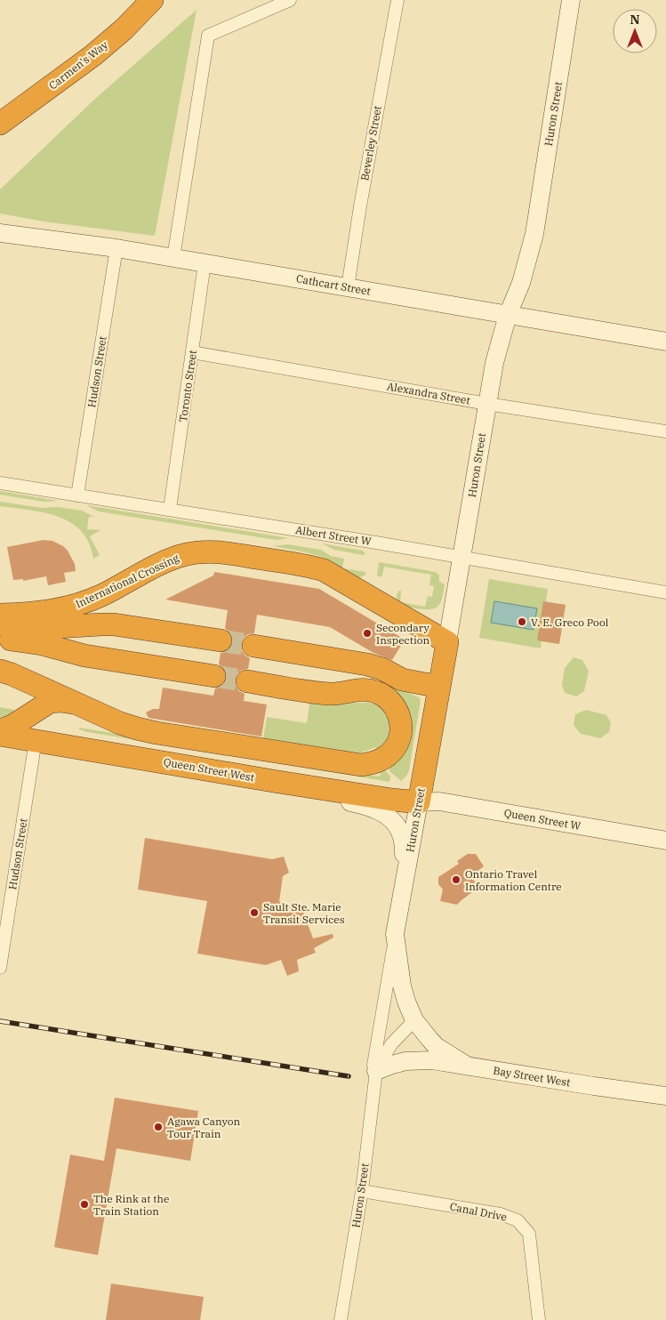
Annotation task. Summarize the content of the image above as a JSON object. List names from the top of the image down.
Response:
{
  "streets": {
    "highway": [
      "Carmen's Way",
      "Huron Street",
      "International Crossing",
      "Queen Street West"
    ],
    "main road": ["Cathcart Street", "Queen Street W", "Bay Street West"],
    "street": [
      "Beverley Street",
      "Hudson Street",
      "Toronto Street",
      "Alexandra Street",
      "Albert Street W",
      "Canal Drive"
    ]
  },
  "crossings": [
    ["Huron Street", "Cathcart Street"],
    ["Huron Street", "Alexandra Street"],
    ["Huron Street", "Albert Street W"],
    ["Huron Street", "International Crossing"],
    ["Huron Street", "Queen Street West"],
    ["Huron Street", "Queen Street W"],
    ["Huron Street", "Bay Street West"],
    ["Huron Street", "Canal Drive"],
    ["Beverley Street", "Cathcart Street"],
    ["Cathcart Street", "Hudson Street"],
    ["Cathcart Street", "Toronto Street"],
    ["Hudson Street", "Albert Street W"],
    ["Hudson Street", "Queen Street West"],
    ["Toronto Street", "Alexandra Street"],
    ["Toronto Street", "Albert Street W"],
    ["Queen Street West", "Queen Street W"]
  ],
  "places": [
    "V. E. Greco Pool",
    "Secondary Inspection",
    "Ontario Travel Information Centre",
    "Sault Ste. Marie Transit Services",
    "Agawa Canyon Tour Train",
    "The Rink at the Train Station"
  ],
  "north": "top"
}
